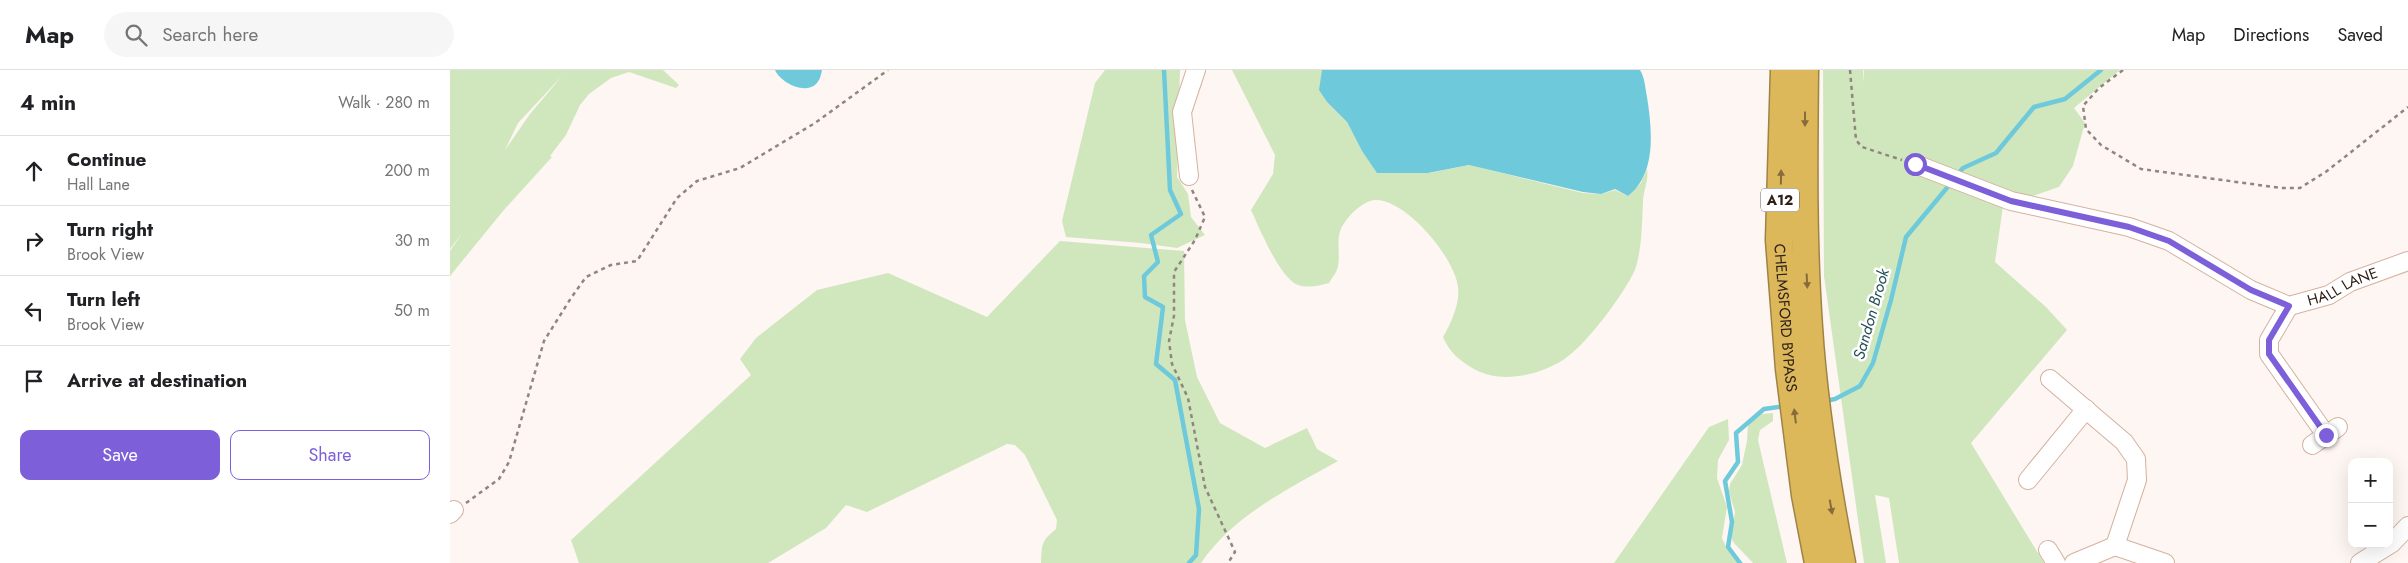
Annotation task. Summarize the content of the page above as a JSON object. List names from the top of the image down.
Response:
{
  "streets": {
    "highway": ["A12", "CHELMSFORD BYPASS"],
    "street": ["HALL LANE"]
  },
  "water": ["Sandon Brook"],
  "page": {
    "header": "Map",
    "search": "Search here",
    "nav": ["Map", "Directions", "Saved"],
    "heading": ["4 min", "Walk · 280 m"],
    "list": [
      ["Continue", "Hall Lane", "200 m"],
      ["Turn right", "Brook View", "30 m"],
      ["Turn left", "Brook View", "50 m"],
      "Arrive at destination"
    ],
    "buttons": ["Save", "Share"],
    "map_buttons": ["+", "−"]
  }
}
